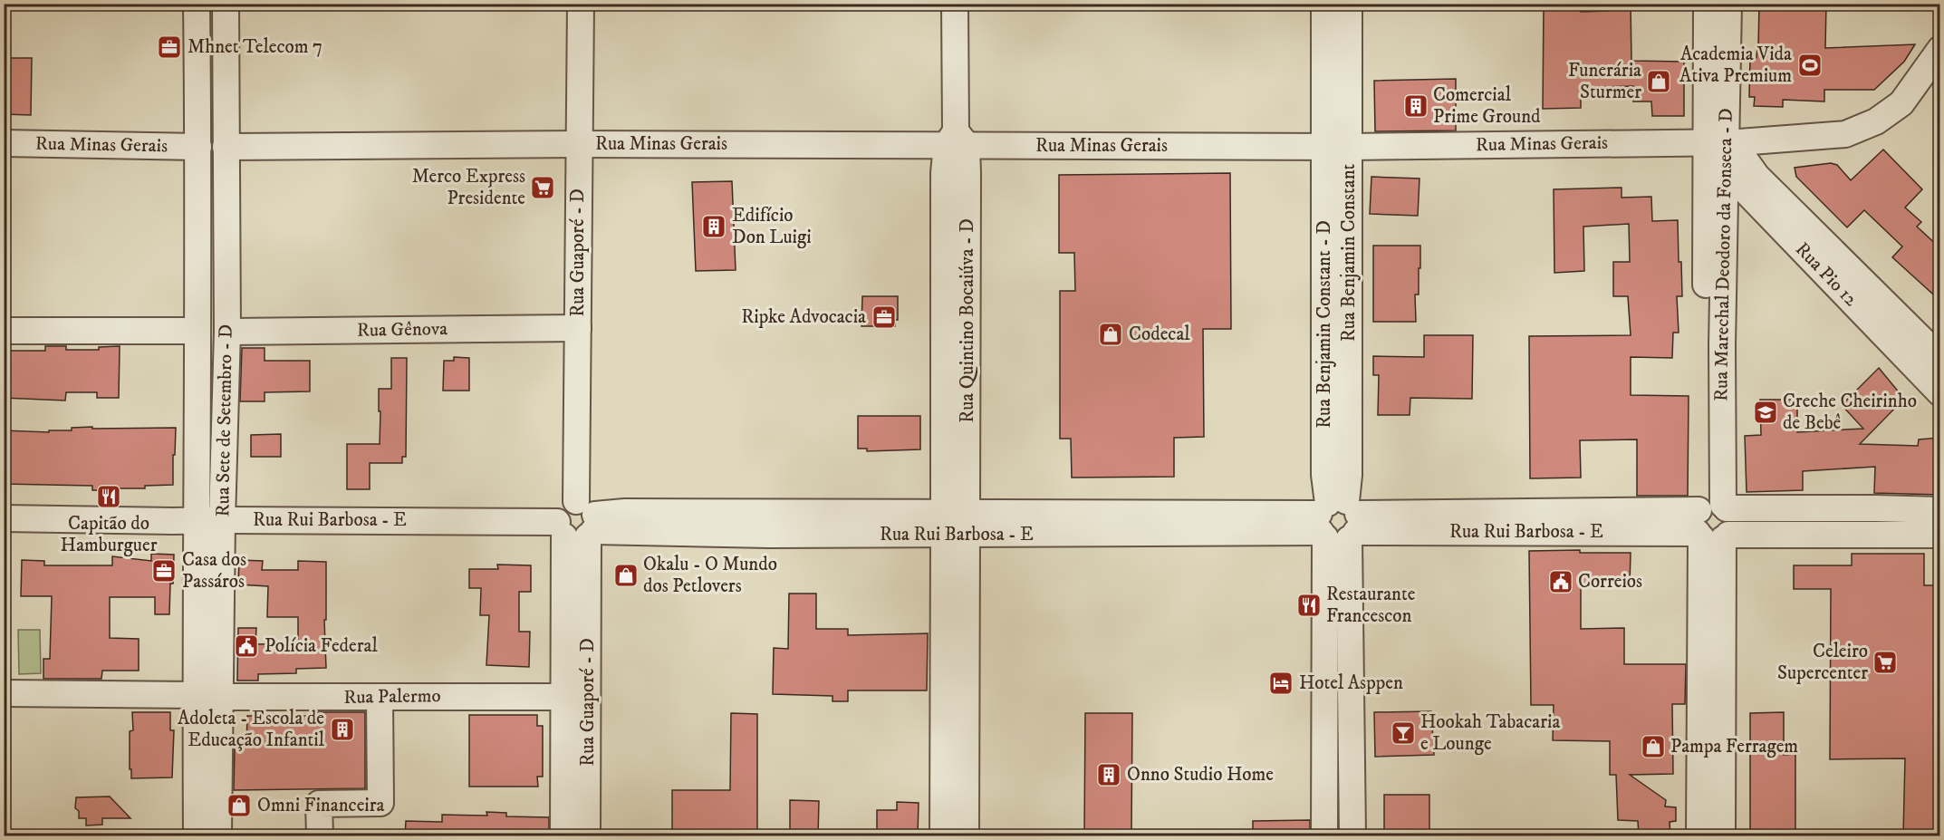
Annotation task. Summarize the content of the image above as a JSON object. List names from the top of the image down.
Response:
{
  "streets": {
    "street": [
      "Rua Minas Gerais",
      "Rua Guaporé - D",
      "Rua Benjamin Constant",
      "Rua Marechal Deodoro da Fonseca - D",
      "Rua Pio 12",
      "Rua Quintino Bocaiúva - D",
      "Rua Gênova",
      "Rua Sete de Setembro - D",
      "Rua Rui Barbosa - E",
      "Rua Palermo"
    ]
  },
  "crossings": [
    ["Rua Minas Gerais", "Rua Guaporé - D"],
    ["Rua Minas Gerais", "Rua Benjamin Constant"],
    ["Rua Minas Gerais", "Rua Marechal Deodoro da Fonseca - D"],
    ["Rua Minas Gerais", "Rua Pio 12"],
    ["Rua Minas Gerais", "Rua Quintino Bocaiúva - D"],
    ["Rua Minas Gerais", "Rua Sete de Setembro - D"],
    ["Rua Guaporé - D", "Rua Gênova"],
    ["Rua Guaporé - D", "Rua Rui Barbosa - E"],
    ["Rua Guaporé - D", "Rua Palermo"],
    ["Rua Benjamin Constant", "Rua Rui Barbosa - E"],
    ["Rua Marechal Deodoro da Fonseca - D", "Rua Pio 12"],
    ["Rua Marechal Deodoro da Fonseca - D", "Rua Rui Barbosa - E"],
    ["Rua Quintino Bocaiúva - D", "Rua Rui Barbosa - E"],
    ["Rua Gênova", "Rua Sete de Setembro - D"],
    ["Rua Sete de Setembro - D", "Rua Rui Barbosa - E"],
    ["Rua Sete de Setembro - D", "Rua Palermo"]
  ],
  "places": {
    "office": ["Mhnet Telecom 7", "Ripke Advocacia", "Casa dos Passáros"],
    "sports": ["Academia Vida Ativa Premium"],
    "shop": [
      "Funerária Sturmer",
      "Codecal",
      "Okalu - O Mundo dos Petlovers",
      "Pampa Ferragem",
      "Omni Financeira"
    ],
    "building": [
      "Comercial Prime Ground",
      "Edifício Don Luigi",
      "Adoleta - Escola de Educação Infantil",
      "Onno Studio Home"
    ],
    "supermarket": ["Merco Express Presidente", "Celeiro Supercenter"],
    "school or university": ["Creche Cheirinho de Bebê"],
    "restaurant": ["Capitão do Hamburguer", "Restaurante Francescon"],
    "public building": ["Correios", "Polícia Federal"],
    "hotel": ["Hotel Asppen"],
    "bar": ["Hookah Tabacaria e Lounge"]
  }
}
